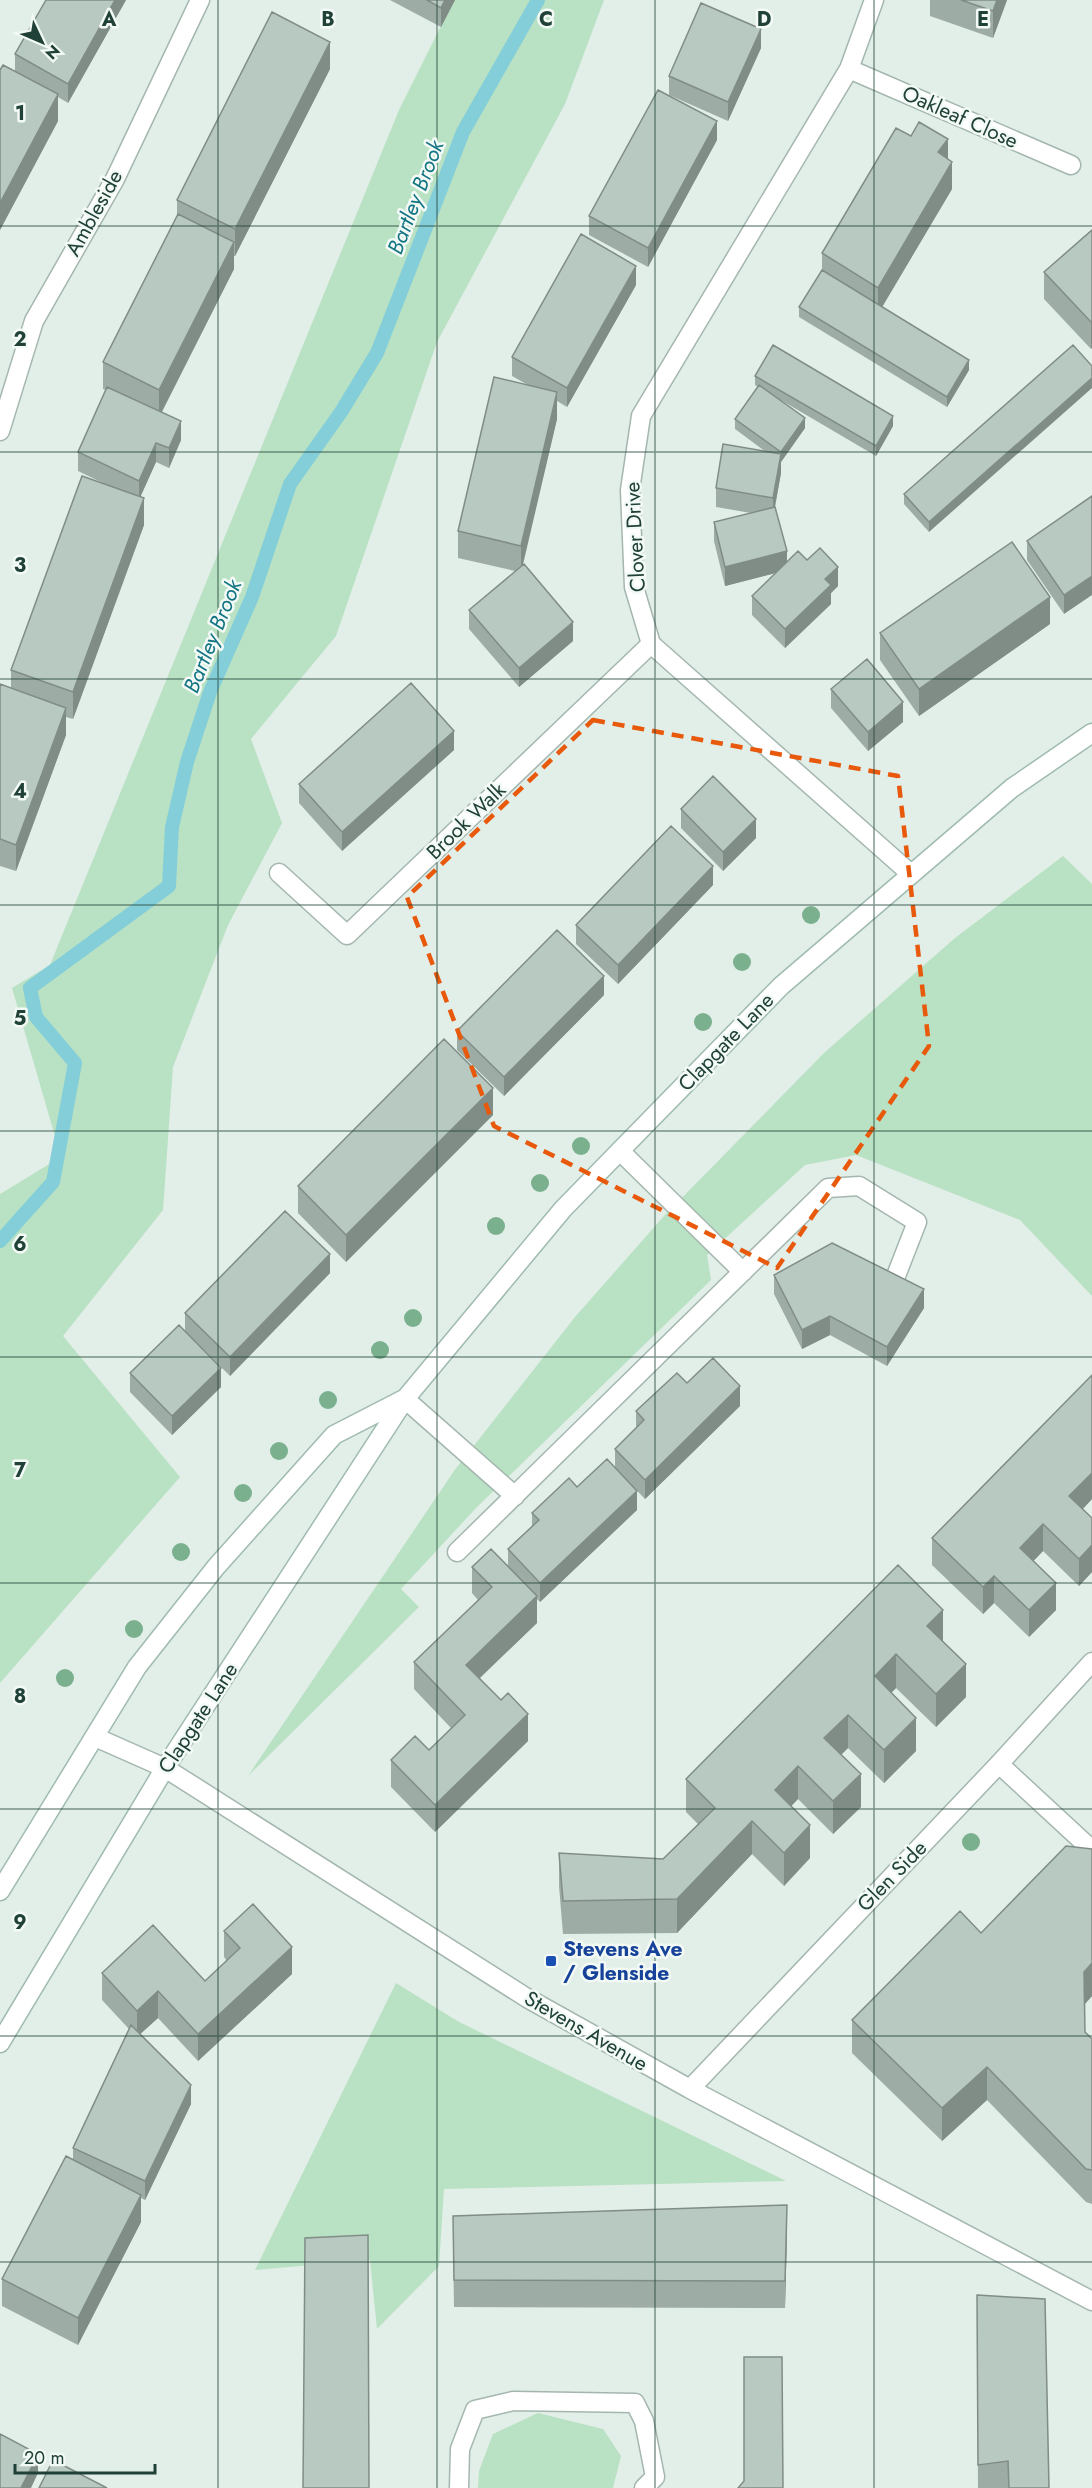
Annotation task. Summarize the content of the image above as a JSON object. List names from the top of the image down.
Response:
{
  "streets": {
    "street": [
      "Oakleaf Close",
      "Ambleside",
      "Clover Drive",
      "Brook Walk",
      "Clapgate Lane",
      "Glen Side",
      "Stevens Avenue"
    ]
  },
  "crossings": [
    ["Oakleaf Close", "Clover Drive"],
    ["Clover Drive", "Brook Walk"],
    ["Clapgate Lane", "Stevens Avenue"],
    ["Glen Side", "Stevens Avenue"]
  ],
  "water": ["Bartley Brook"],
  "places": {
    "transit": ["Stevens Ave / Glenside"]
  },
  "scale_bar": "20 m",
  "north": "bottom right",
  "grid": {
    "columns": [
      "A",
      "B",
      "C",
      "D",
      "E"
    ],
    "rows": [
      "1",
      "2",
      "3",
      "4",
      "5",
      "6",
      "7",
      "8",
      "9"
    ]
  }
}
